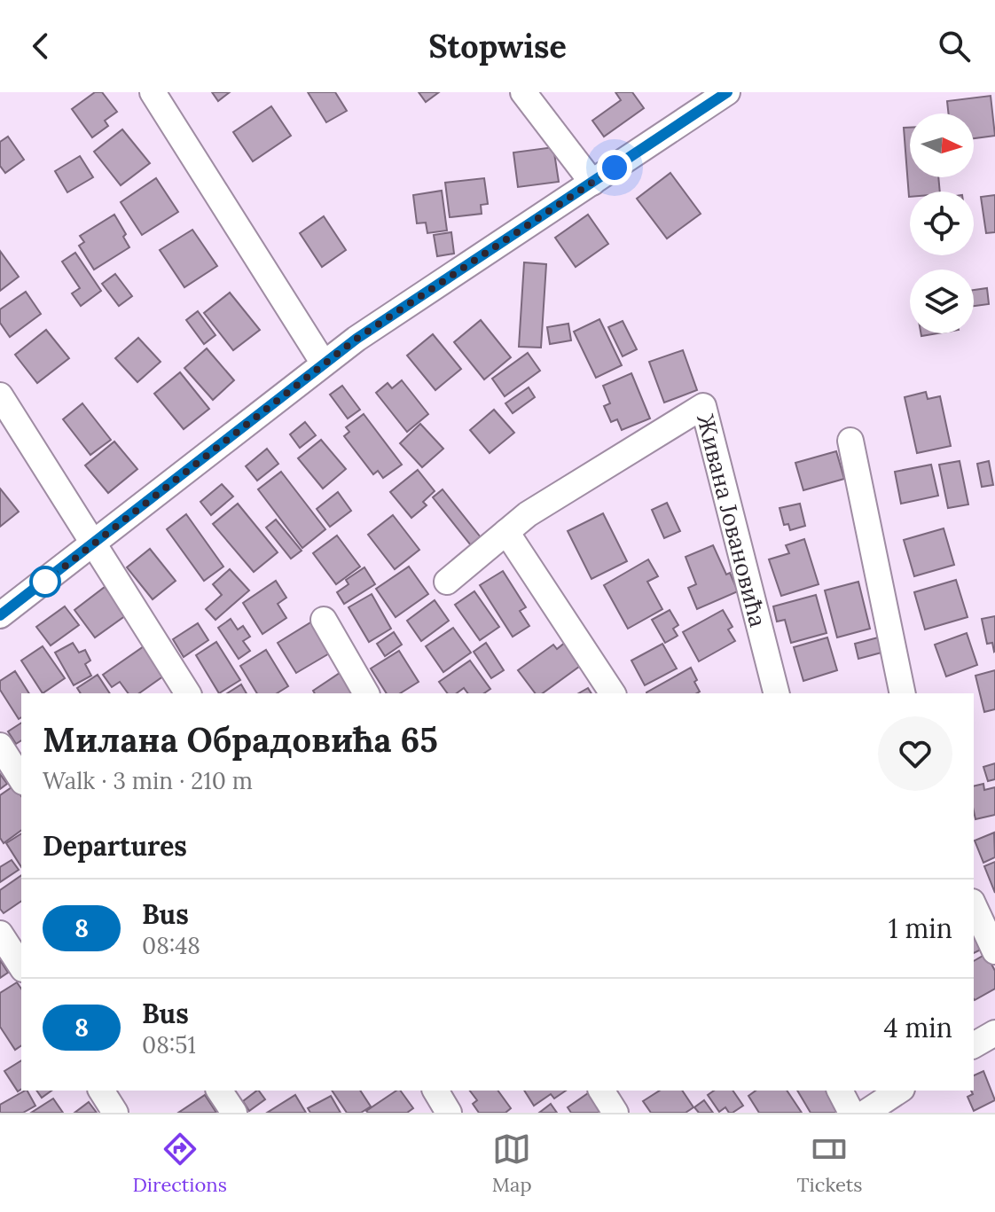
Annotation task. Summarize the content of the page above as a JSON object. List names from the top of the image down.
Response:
{
  "streets": {
    "street": ["Живана Јовановића"]
  },
  "lines": ["bus line 8"],
  "north": "right",
  "page": {
    "header": "Stopwise",
    "heading": [
      ["Милана Обрадовића 65", "Walk · 3 min · 210 m"],
      "Departures"
    ],
    "list": [
      {
        "mark": "8",
        "name": "Bus",
        "note": "08:48",
        "value": "1 min"
      },
      {
        "mark": "8",
        "name": "Bus",
        "note": "08:51",
        "value": "4 min"
      }
    ],
    "tabs": ["Directions", "Map", "Tickets"]
  }
}
